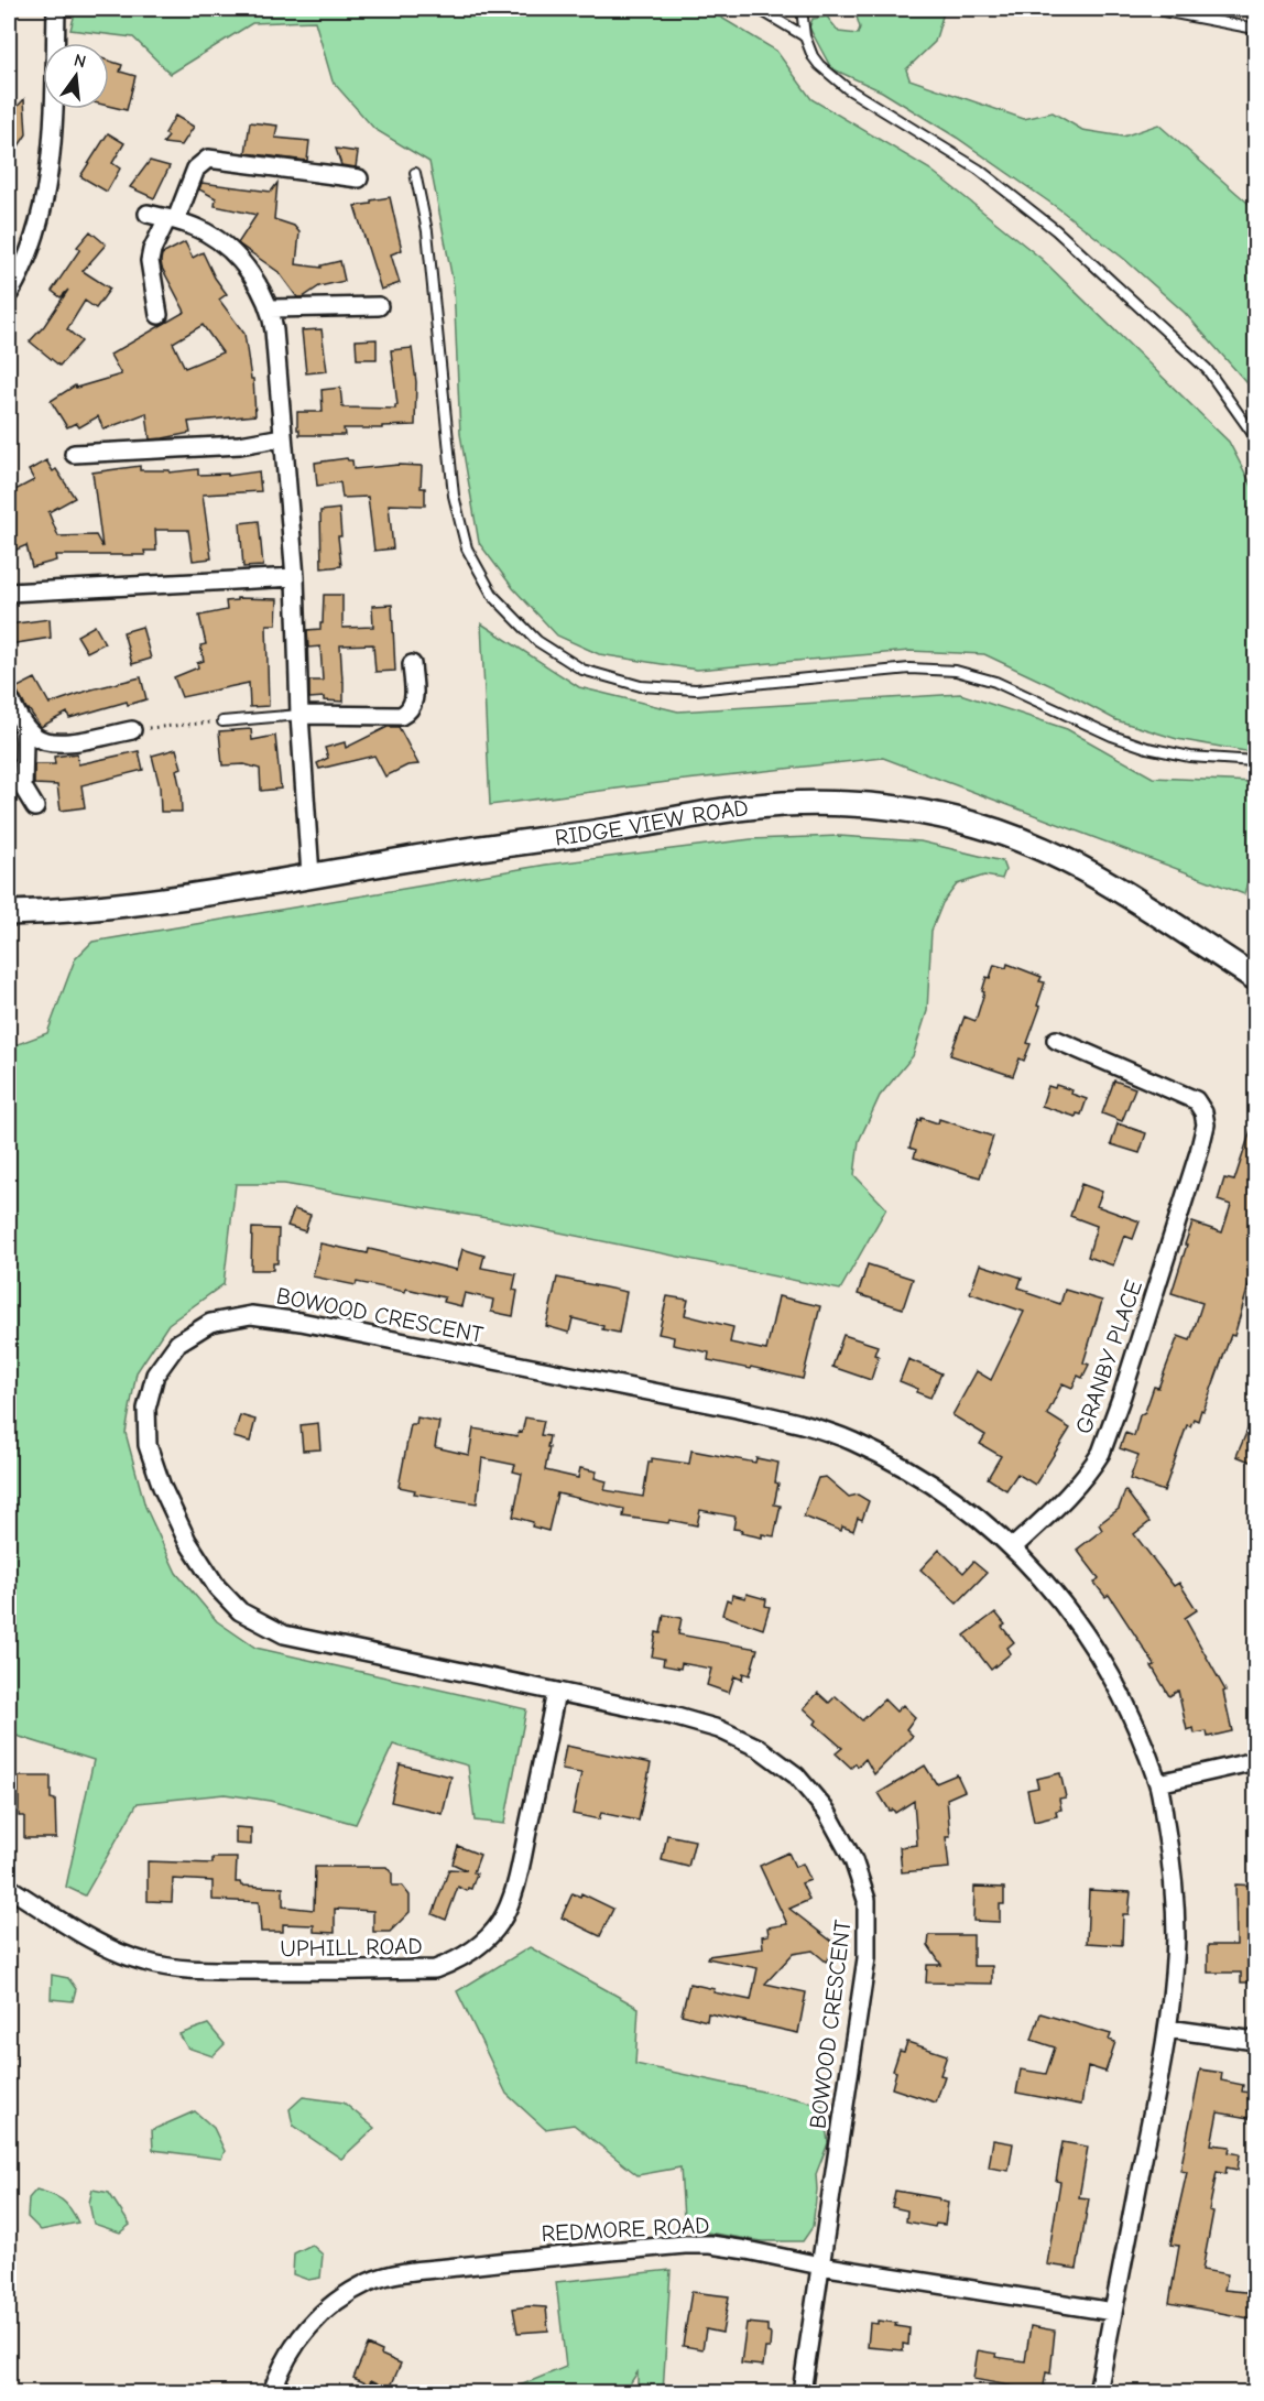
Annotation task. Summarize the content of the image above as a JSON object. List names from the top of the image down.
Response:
{
  "streets": {
    "street": [
      "RIDGE VIEW ROAD",
      "BOWOOD CRESCENT",
      "GRANBY PLACE",
      "UPHILL ROAD",
      "REDMORE ROAD"
    ]
  },
  "crossings": [
    ["BOWOOD CRESCENT", "GRANBY PLACE"],
    ["BOWOOD CRESCENT", "UPHILL ROAD"],
    ["BOWOOD CRESCENT", "REDMORE ROAD"]
  ],
  "north": "top"
}
